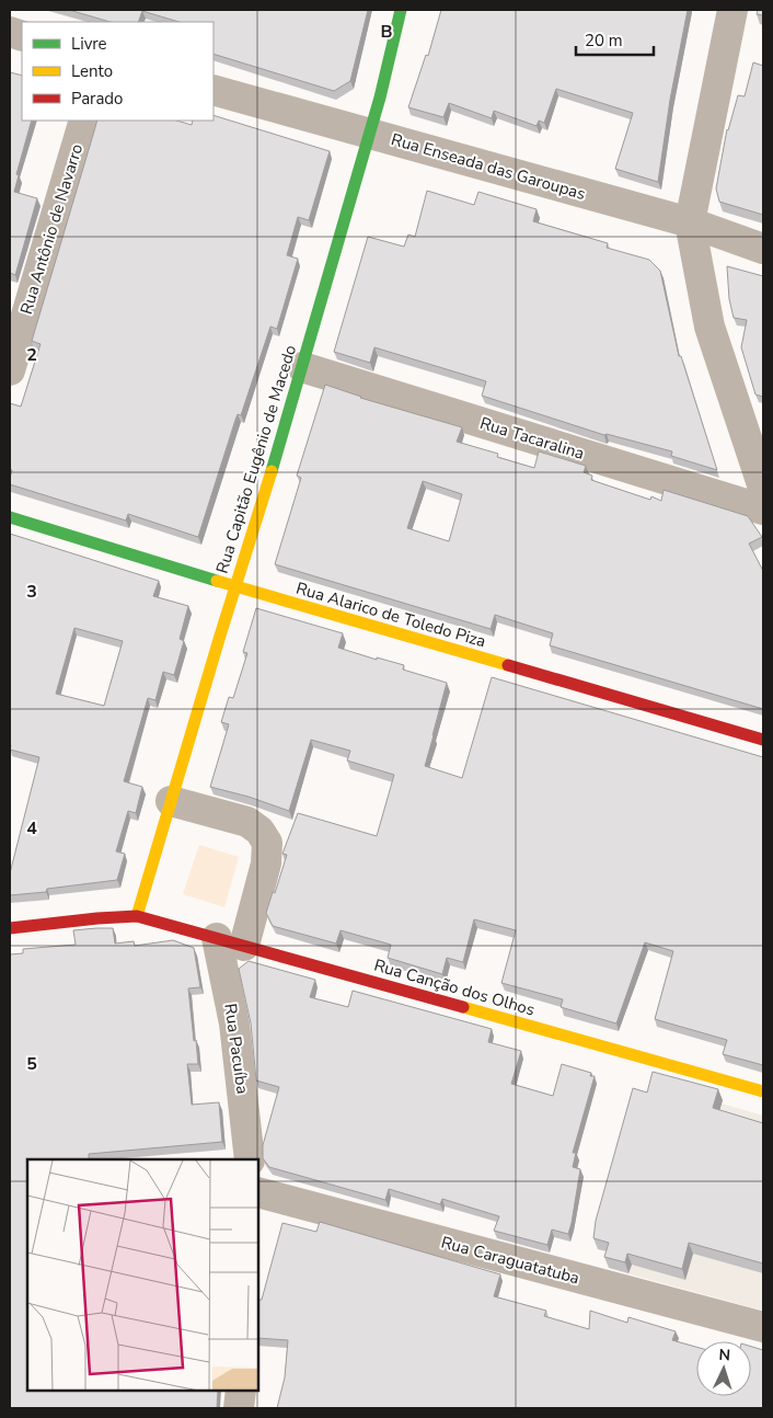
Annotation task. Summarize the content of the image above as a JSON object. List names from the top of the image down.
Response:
{
  "streets": {
    "street": [
      "Rua Enseada das Garoupas",
      "Rua Antônio de Navarro",
      "Rua Tacaralina",
      "Rua Capitão Eugênio de Macedo",
      "Rua Alarico de Toledo Piza",
      "Rua Canção dos Olhos",
      "Rua Pacuíba",
      "Rua Caraguatatuba"
    ]
  },
  "crossings": [
    ["Rua Enseada das Garoupas", "Rua Capitão Eugênio de Macedo"],
    ["Rua Tacaralina", "Rua Capitão Eugênio de Macedo"],
    ["Rua Capitão Eugênio de Macedo", "Rua Alarico de Toledo Piza"],
    ["Rua Capitão Eugênio de Macedo", "Rua Canção dos Olhos"],
    ["Rua Canção dos Olhos", "Rua Pacuíba"]
  ],
  "legend": ["Livre", "Lento", "Parado"],
  "scale_bar": "20 m",
  "north": "top",
  "grid": {
    "columns": ["B"],
    "rows": [
      "2",
      "3",
      "4",
      "5"
    ]
  }
}
